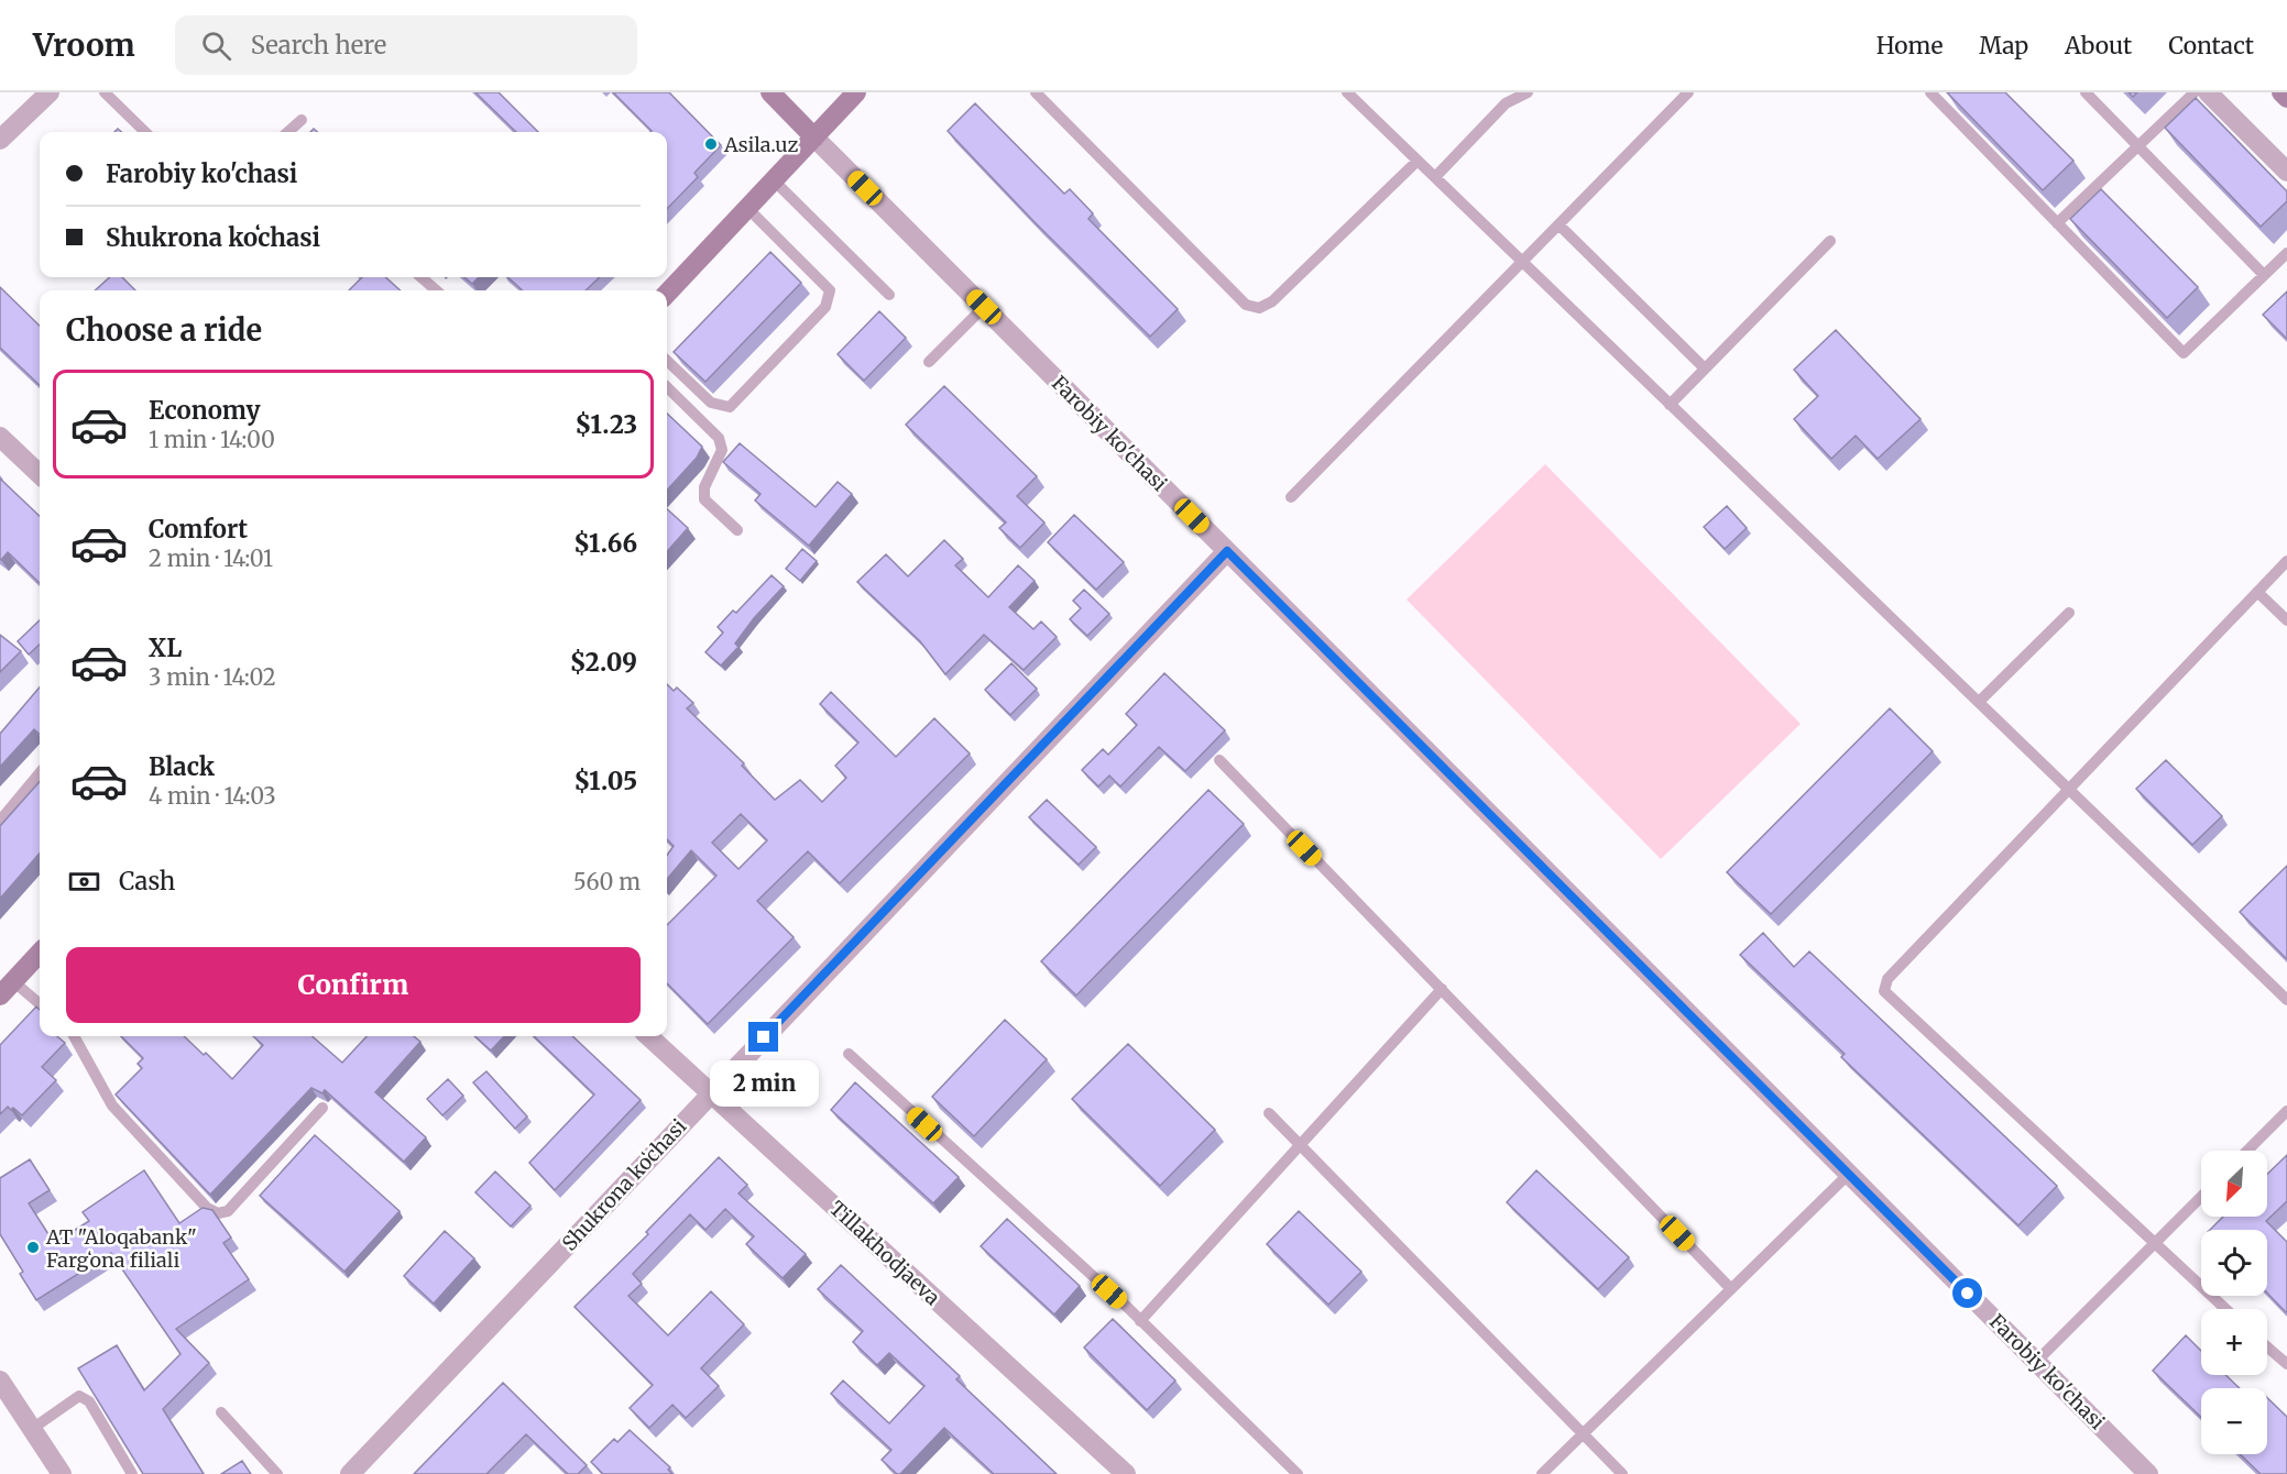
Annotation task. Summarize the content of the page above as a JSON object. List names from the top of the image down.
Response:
{
  "streets": {
    "main road": ["Farobiy ko'chasi"],
    "street": ["Shukrona koʻchasi", "Tillakhodjaeva"]
  },
  "crossings": [
    ["Farobiy ko'chasi", "Shukrona koʻchasi"],
    ["Shukrona koʻchasi", "Tillakhodjaeva"]
  ],
  "places": ["Asila.uz", "AT \"Aloqabank\" Fargʻona filiali"],
  "north": "bottom left",
  "page": {
    "header": "Vroom",
    "search": "Search here",
    "nav": [
      "Home",
      "Map",
      "About",
      "Contact"
    ],
    "banner": ["Farobiy ko'chasi", "Shukrona koʻchasi"],
    "heading": "Choose a ride",
    "list": [
      {
        "name": "Economy",
        "note": "1 min · 14:00",
        "value": "$1.23"
      },
      {
        "name": "Comfort",
        "note": "2 min · 14:01",
        "value": "$1.66"
      },
      {
        "name": "XL",
        "note": "3 min · 14:02",
        "value": "$2.09"
      },
      {
        "name": "Black",
        "note": "4 min · 14:03",
        "value": "$1.05"
      }
    ],
    "pay": ["Cash", "560 m"],
    "buttons": "Confirm",
    "bubble": "2 min",
    "map_buttons": ["+", "−"]
  }
}
